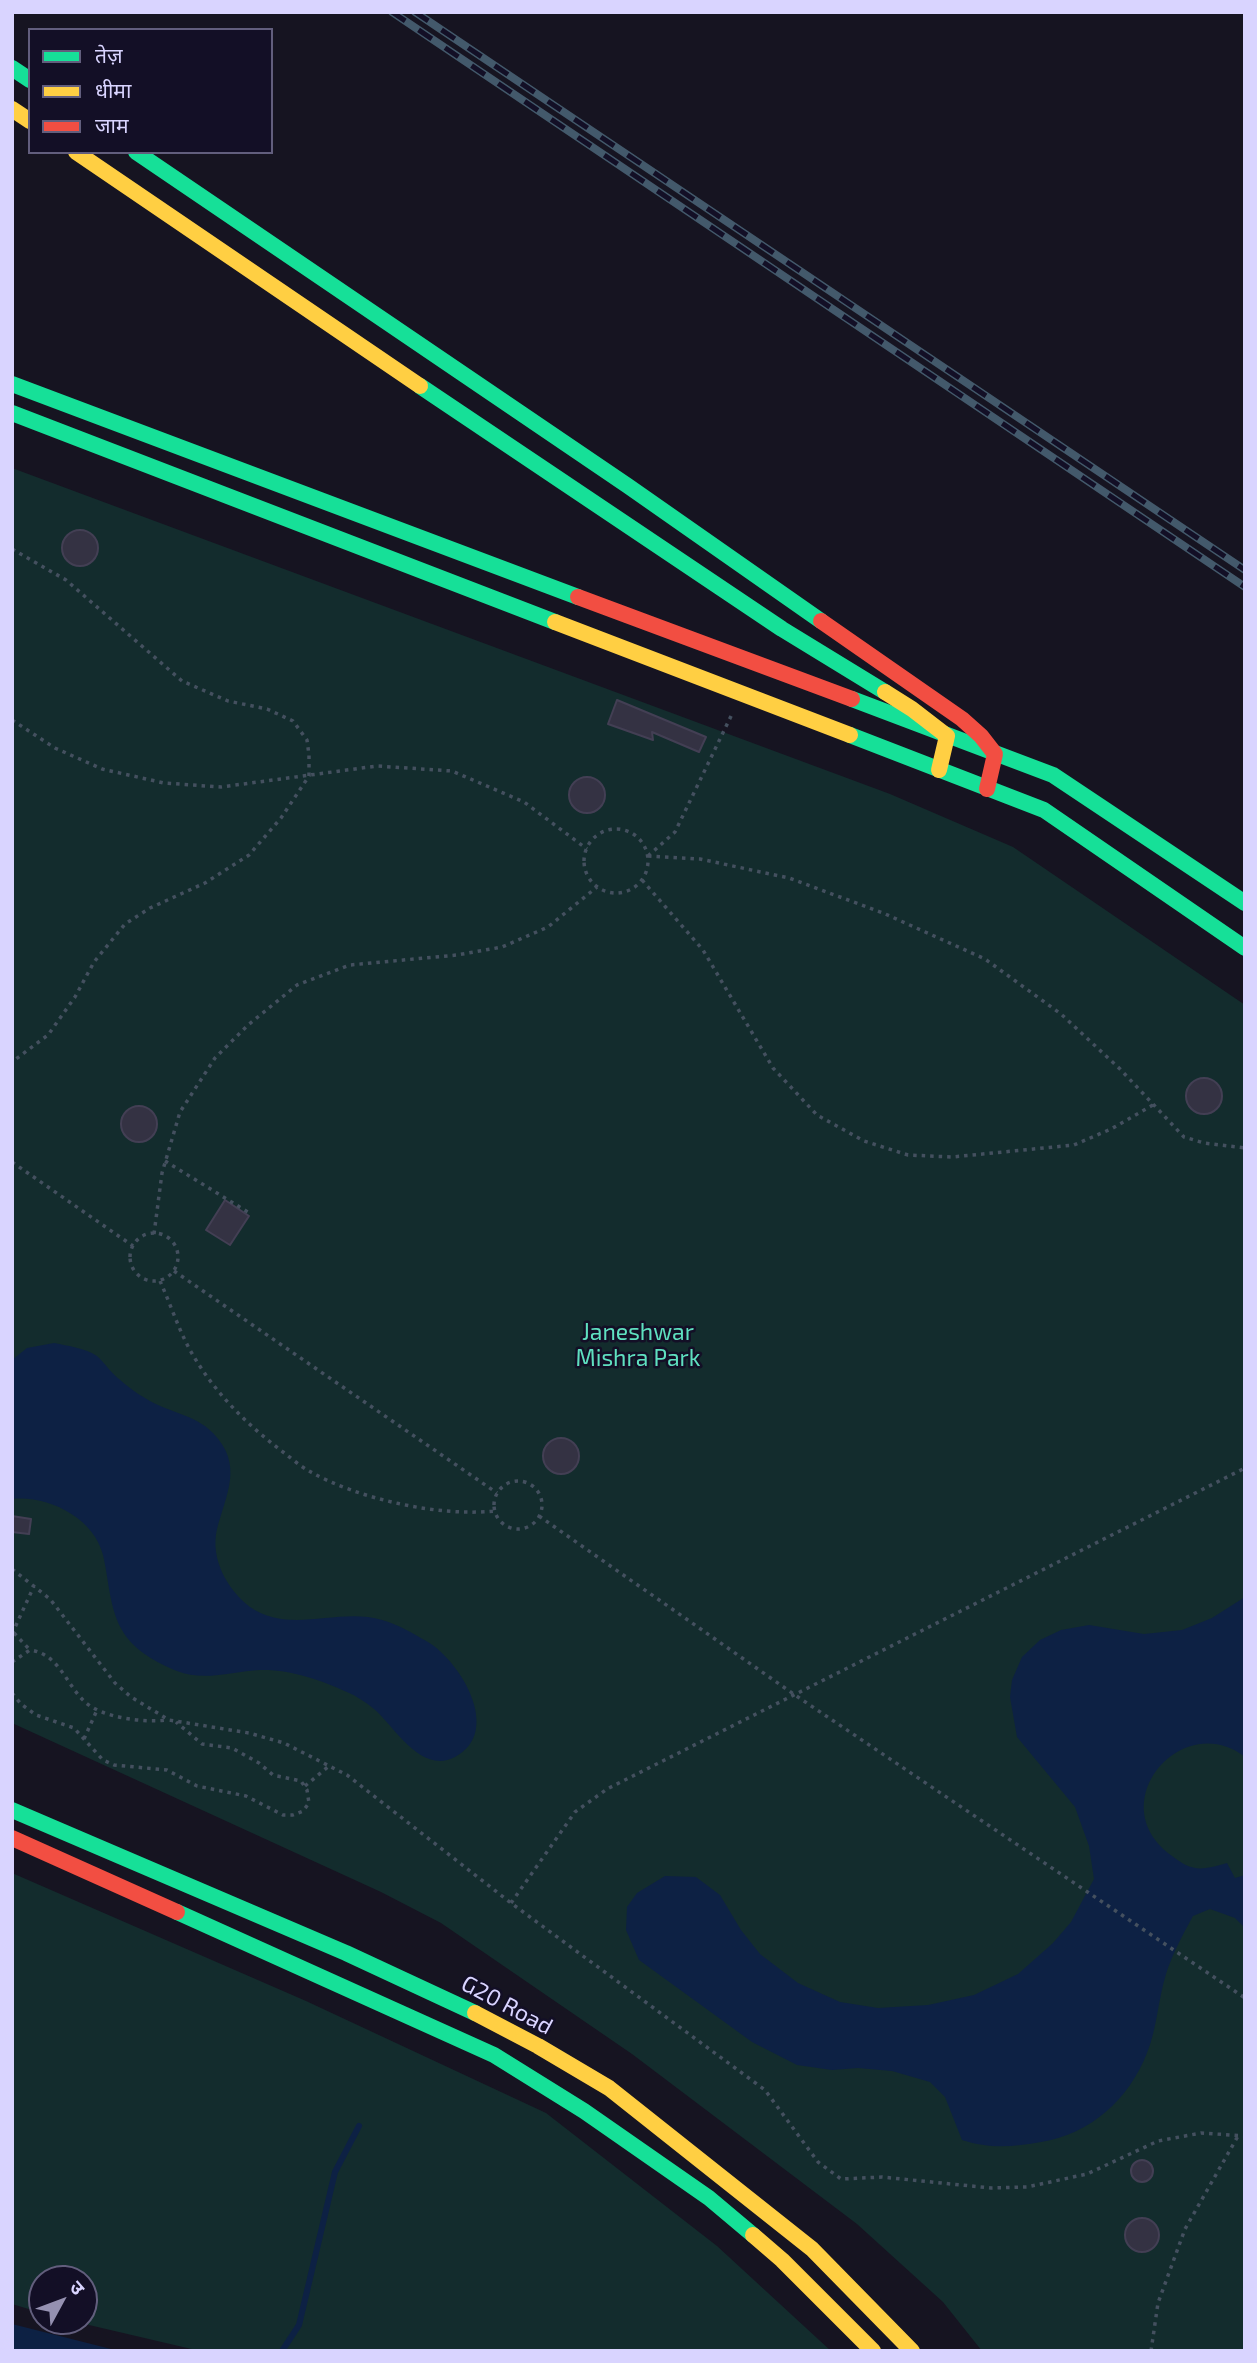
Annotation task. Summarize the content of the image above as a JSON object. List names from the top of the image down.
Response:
{
  "streets": {
    "street": ["G20 Road"]
  },
  "parks": ["Janeshwar Mishra Park"],
  "legend": ["तेज़", "धीमा", "जाम"],
  "north": "top right"
}
